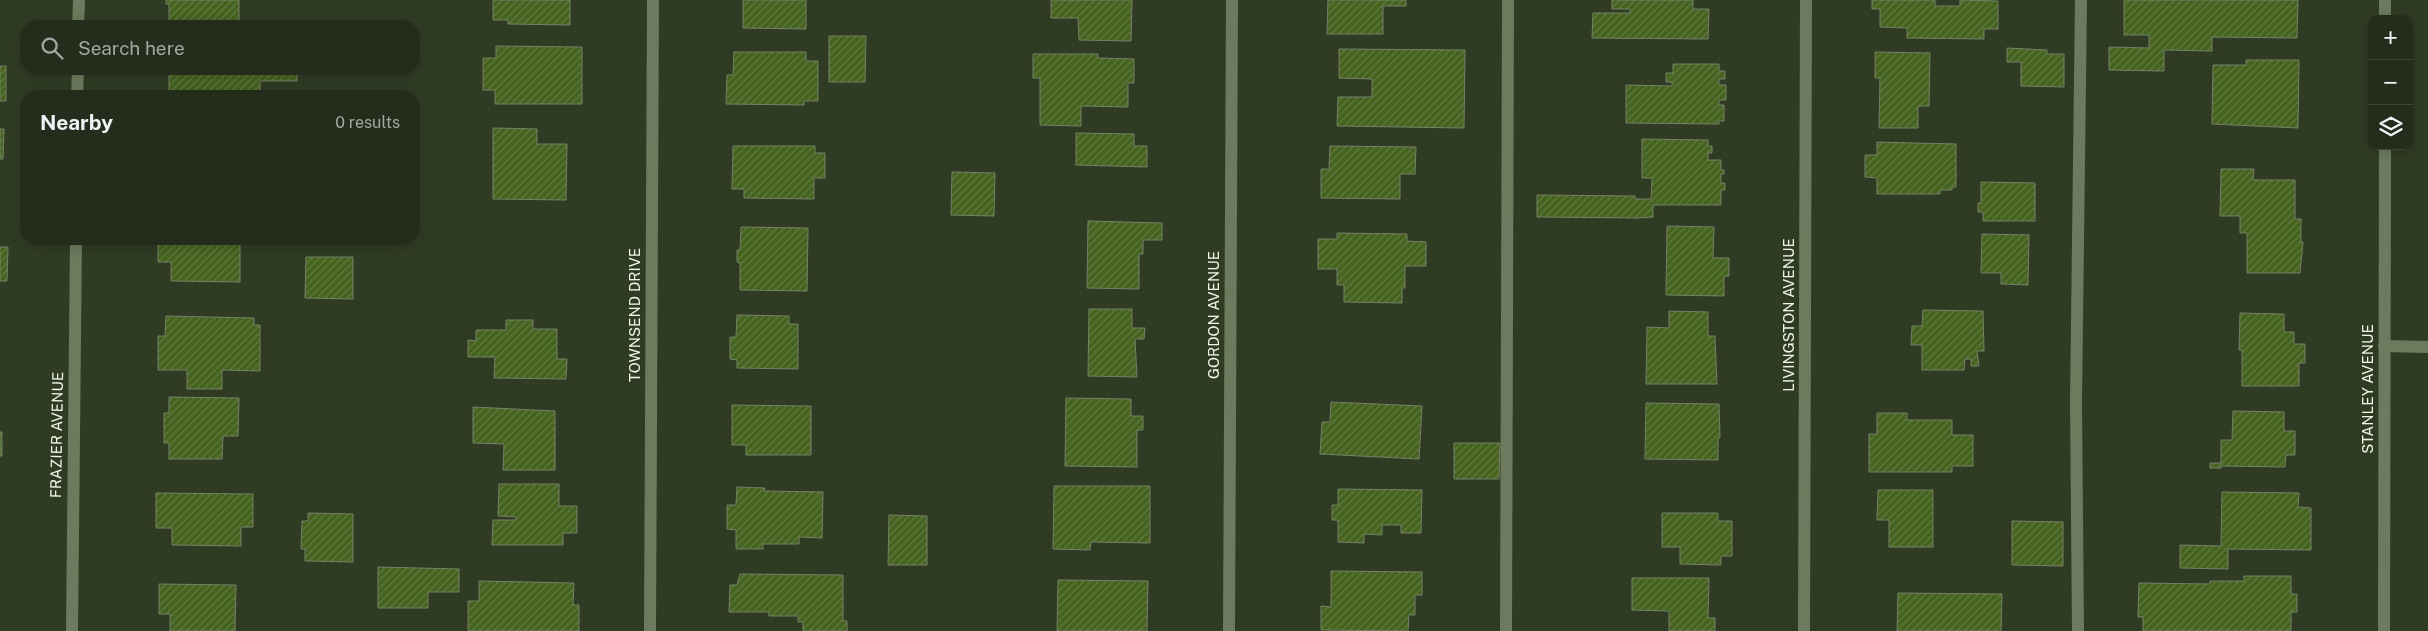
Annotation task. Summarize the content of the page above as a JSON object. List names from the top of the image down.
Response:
{
  "streets": {
    "street": [
      "TOWNSEND DRIVE",
      "GORDON AVENUE",
      "LIVINGSTON AVENUE",
      "STANLEY AVENUE",
      "FRAZIER AVENUE"
    ]
  },
  "page": {
    "map_buttons": ["+", "−"],
    "search": "Search here",
    "heading": ["Nearby", "0 results"]
  }
}
